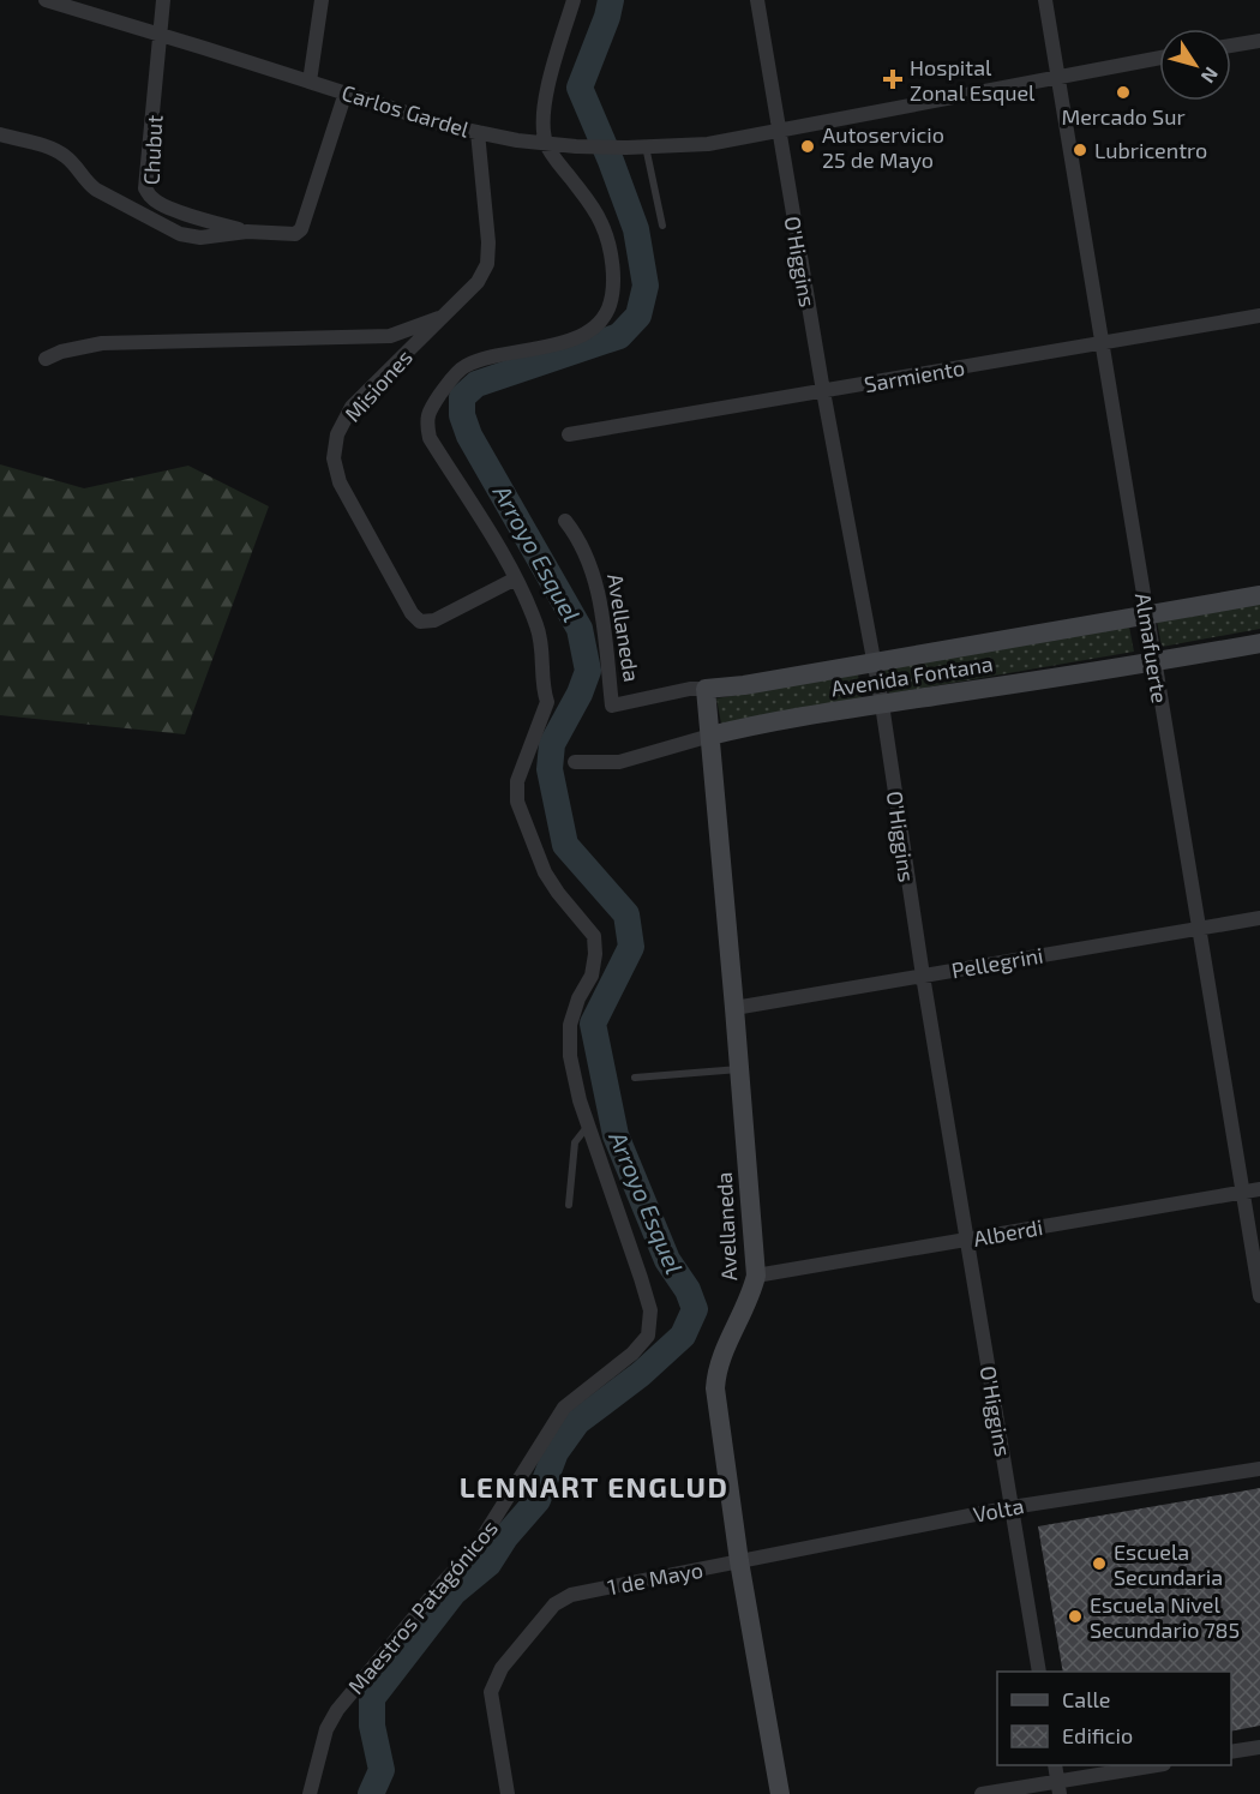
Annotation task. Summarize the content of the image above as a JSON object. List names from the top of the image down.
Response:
{
  "streets": {
    "street": [
      "Carlos Gardel",
      "Chubut",
      "O'Higgins",
      "Sarmiento",
      "Misiones",
      "Avellaneda",
      "Almafuerte",
      "Avenida Fontana",
      "Pellegrini",
      "Alberdi",
      "Volta",
      "1 de Mayo",
      "Maestros Patagónicos"
    ]
  },
  "crossings": [
    ["Carlos Gardel", "Chubut"],
    ["Carlos Gardel", "O'Higgins"],
    ["Carlos Gardel", "Misiones"],
    ["Carlos Gardel", "Almafuerte"],
    ["Carlos Gardel", "Maestros Patagónicos"],
    ["O'Higgins", "Sarmiento"],
    ["O'Higgins", "Avenida Fontana"],
    ["O'Higgins", "Pellegrini"],
    ["O'Higgins", "Alberdi"],
    ["O'Higgins", "Volta"],
    ["Sarmiento", "Almafuerte"],
    ["Misiones", "Maestros Patagónicos"],
    ["Avellaneda", "Avenida Fontana"],
    ["Avellaneda", "Pellegrini"],
    ["Avellaneda", "Alberdi"],
    ["Avellaneda", "Volta"],
    ["Avellaneda", "1 de Mayo"],
    ["Almafuerte", "Avenida Fontana"],
    ["Almafuerte", "Pellegrini"],
    ["Almafuerte", "Alberdi"],
    ["Volta", "1 de Mayo"]
  ],
  "districts": ["LENNART ENGLUD"],
  "water": ["Arroyo Esquel"],
  "places": {
    "health": ["Hospital Zonal Esquel"],
    "other": [
      "Mercado Sur",
      "Autoservicio 25 de Mayo",
      "Lubricentro",
      "Escuela Secundaria",
      "Escuela Nivel Secundario 785"
    ]
  },
  "legend": ["Calle", "Edificio"],
  "north": "bottom right"
}
